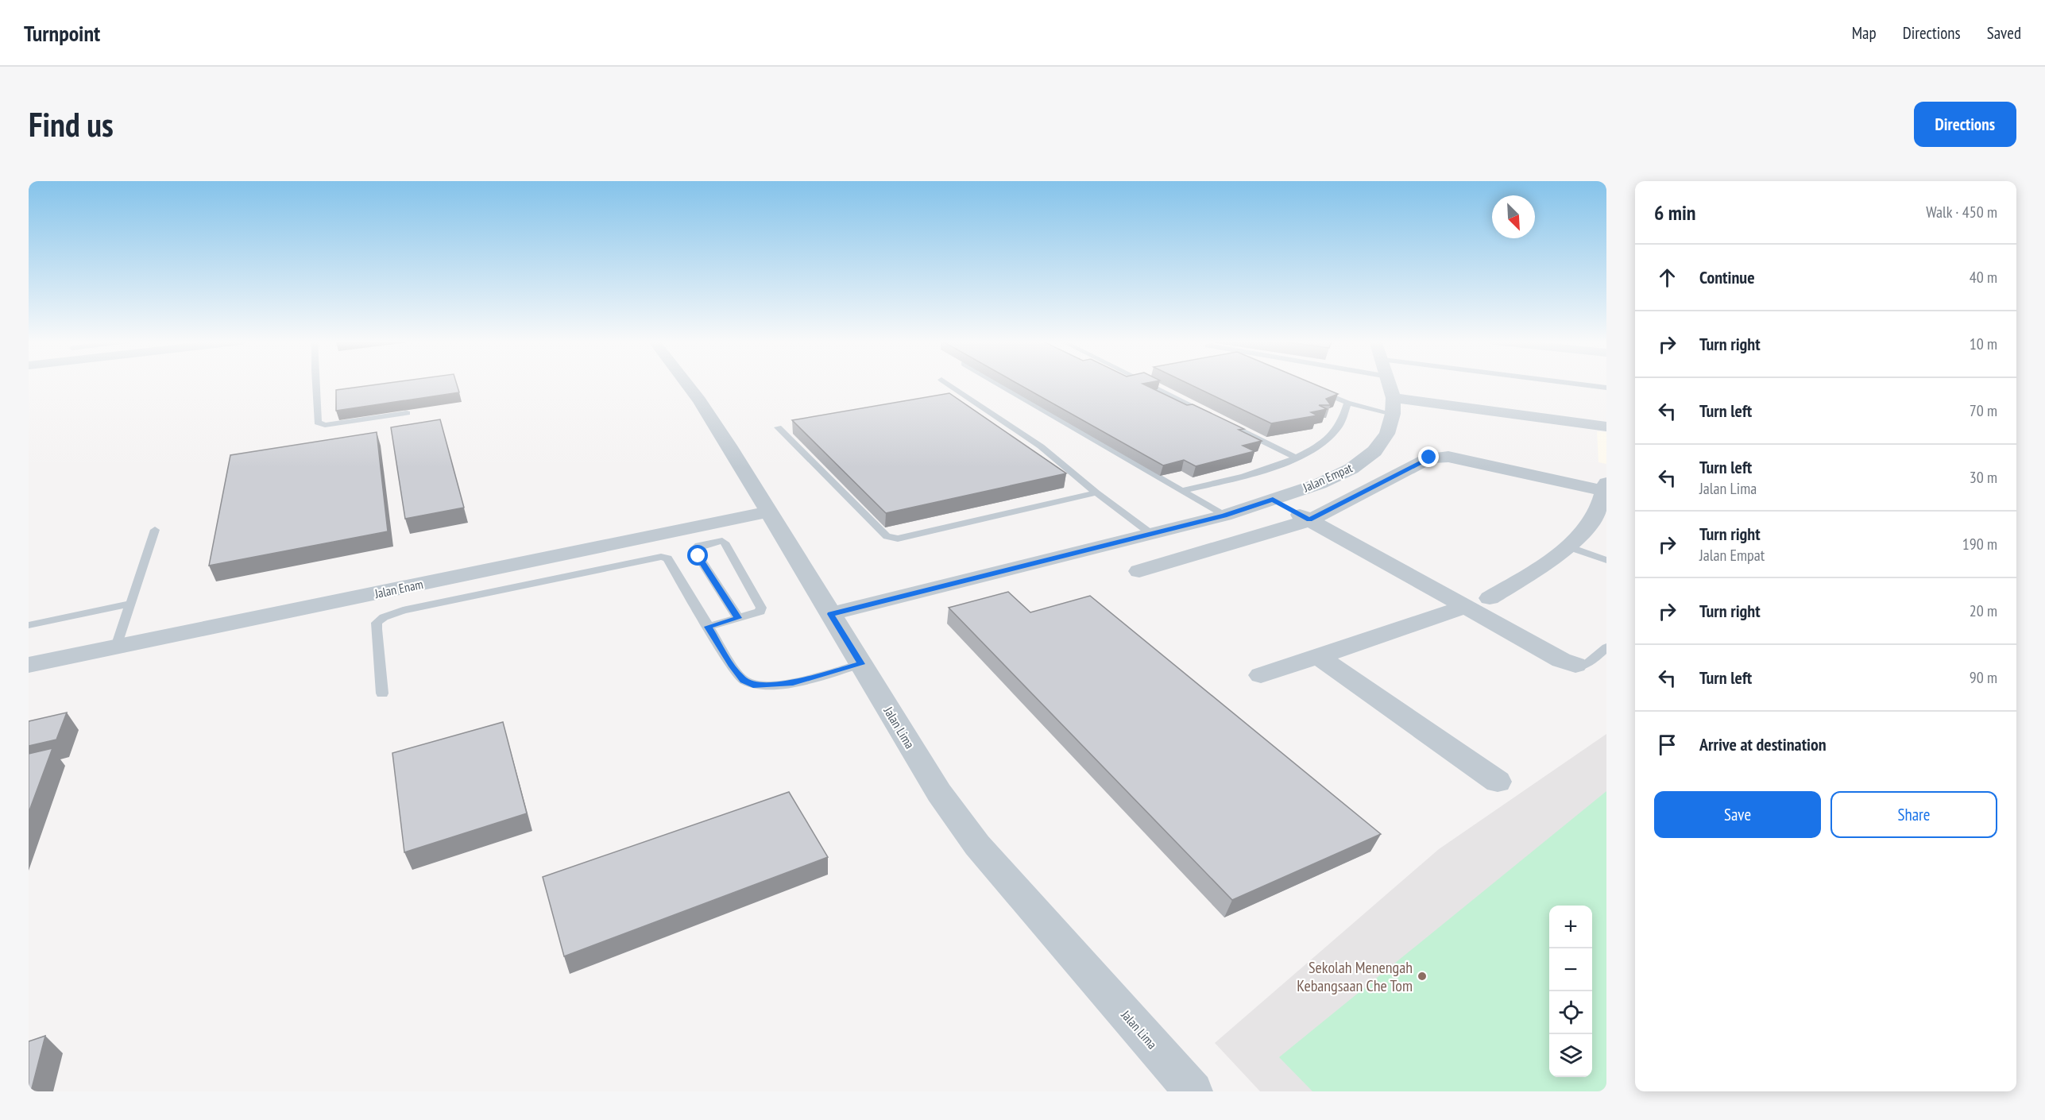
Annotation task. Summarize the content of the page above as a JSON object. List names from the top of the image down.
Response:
{
  "streets": {
    "street": ["Jalan Empat", "Jalan Enam", "Jalan Lima"]
  },
  "crossings": [
    ["Jalan Empat", "Jalan Lima"],
    ["Jalan Enam", "Jalan Lima"]
  ],
  "places": ["Sekolah Menengah Kebangsaan Che Tom"],
  "north": "bottom right",
  "page": {
    "header": "Turnpoint",
    "nav": ["Map", "Directions", "Saved"],
    "buttons": [
      "Directions",
      ["Save", "Share"]
    ],
    "title": "Find us",
    "heading": ["6 min", "Walk · 450 m"],
    "list": [
      ["Continue", "40 m"],
      ["Turn right", "10 m"],
      ["Turn left", "70 m"],
      ["Turn left", "Jalan Lima", "30 m"],
      ["Turn right", "Jalan Empat", "190 m"],
      ["Turn right", "20 m"],
      ["Turn left", "90 m"],
      "Arrive at destination"
    ],
    "map_buttons": ["+", "−"]
  }
}
